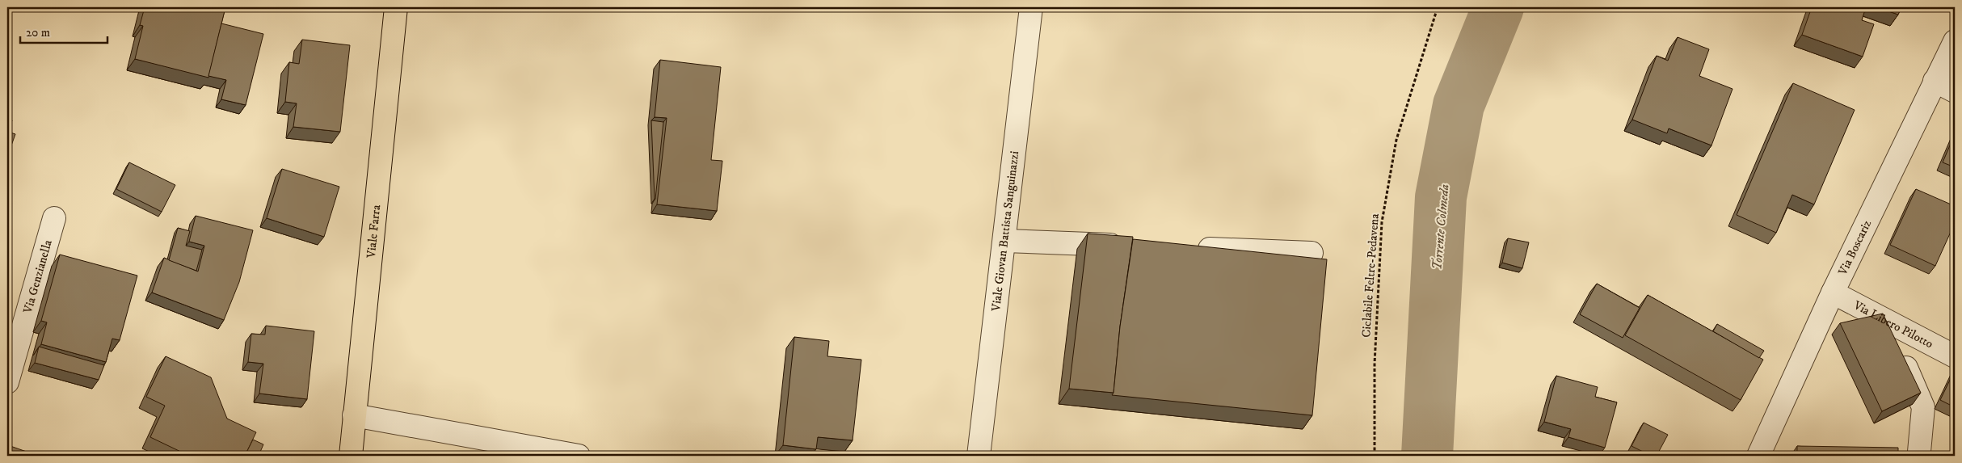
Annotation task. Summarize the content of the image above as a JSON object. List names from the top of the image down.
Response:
{
  "streets": {
    "main road": ["Viale Farra"],
    "street": [
      "Viale Giovan Battista Sanguinazzi",
      "Via Boscariz",
      "Via Genzianella",
      "Via Libero Pilotto"
    ],
    "path": ["Ciclabile Feltre-Pedavena"]
  },
  "crossings": [
    ["Via Boscariz", "Via Libero Pilotto"]
  ],
  "water": ["Torrente Colmeda"],
  "scale_bar": "20 m"
}
